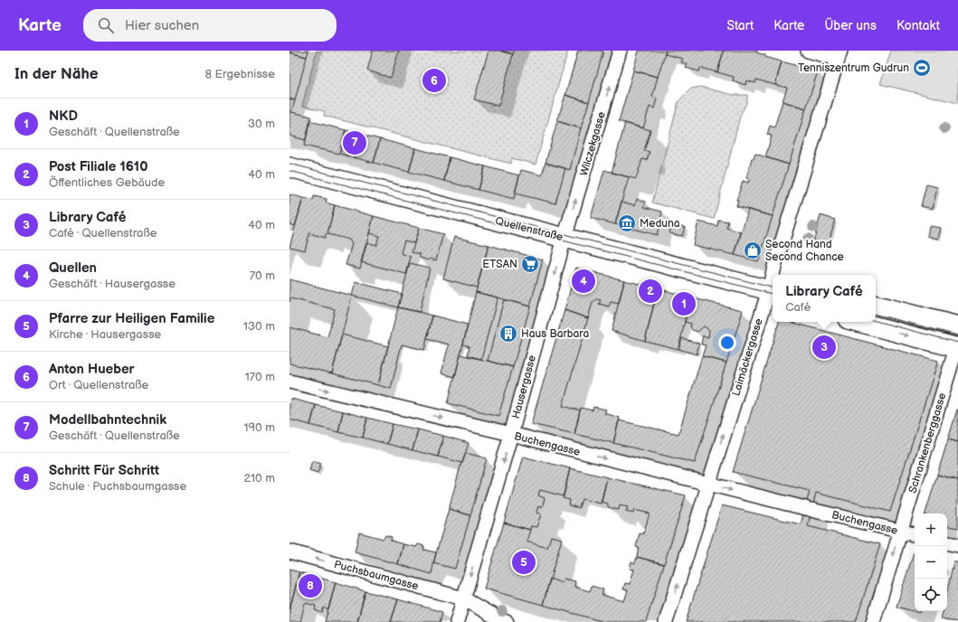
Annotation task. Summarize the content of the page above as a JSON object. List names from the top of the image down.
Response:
{
  "streets": {
    "street": [
      "Wilczekgasse",
      "Quellenstraße",
      "Laimäckergasse",
      "Hausergasse",
      "Schrankenberggasse",
      "Buchengasse",
      "Puchsbaumgasse"
    ]
  },
  "crossings": [
    ["Wilczekgasse", "Quellenstraße"],
    ["Wilczekgasse", "Hausergasse"],
    ["Quellenstraße", "Hausergasse"],
    ["Laimäckergasse", "Buchengasse"],
    ["Hausergasse", "Buchengasse"],
    ["Hausergasse", "Puchsbaumgasse"],
    ["Schrankenberggasse", "Buchengasse"]
  ],
  "one_way": [
    "Wilczekgasse",
    "Laimäckergasse",
    "Hausergasse",
    "Buchengasse",
    "Puchsbaumgasse"
  ],
  "places": {
    "sports": ["Tenniszentrum Gudrun"],
    "museum": ["Meduna"],
    "shop": ["Second Hand Second Chance"],
    "supermarket": ["ETSAN"],
    "building": ["Haus Barbara"]
  },
  "page": {
    "header": "Karte",
    "search": "Hier suchen",
    "nav": [
      "Start",
      "Karte",
      "Über uns",
      "Kontakt"
    ],
    "heading": ["In der Nähe", "8 Ergebnisse"],
    "pins": [
      "6",
      "7",
      "4",
      "2",
      "1",
      "3",
      "5",
      "8"
    ],
    "list": [
      {
        "mark": "1",
        "name": "NKD",
        "note": "Geschäft · Quellenstraße",
        "value": "30 m"
      },
      {
        "mark": "2",
        "name": "Post Filiale 1610",
        "note": "Öffentliches Gebäude",
        "value": "40 m"
      },
      {
        "mark": "3",
        "name": "Library Café",
        "note": "Café · Quellenstraße",
        "value": "40 m"
      },
      {
        "mark": "4",
        "name": "Quellen",
        "note": "Geschäft · Hausergasse",
        "value": "70 m"
      },
      {
        "mark": "5",
        "name": "Pfarre zur Heiligen Familie",
        "note": "Kirche · Hausergasse",
        "value": "130 m"
      },
      {
        "mark": "6",
        "name": "Anton Hueber",
        "note": "Ort · Quellenstraße",
        "value": "170 m"
      },
      {
        "mark": "7",
        "name": "Modellbahntechnik",
        "note": "Geschäft · Quellenstraße",
        "value": "190 m"
      },
      {
        "mark": "8",
        "name": "Schritt Für Schritt",
        "note": "Schule · Puchsbaumgasse",
        "value": "210 m"
      }
    ],
    "popup": ["Library Café", "Café"],
    "map_buttons": ["+", "−"]
  }
}
